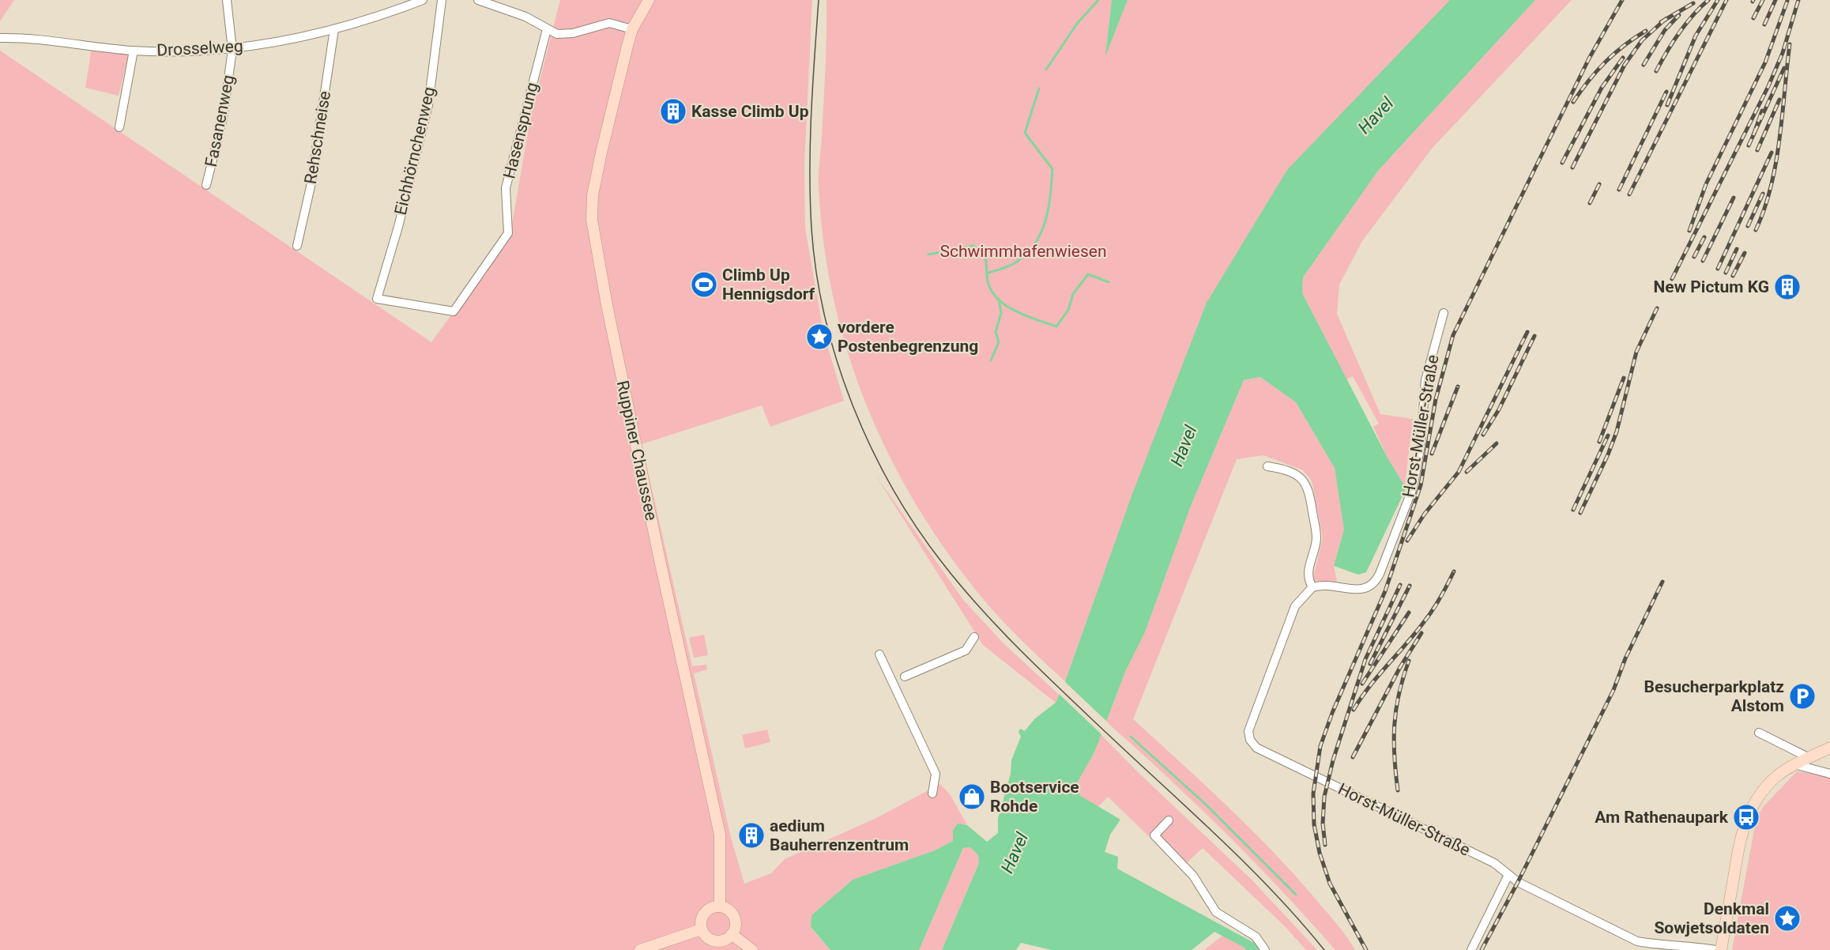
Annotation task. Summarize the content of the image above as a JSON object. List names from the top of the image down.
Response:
{
  "streets": {
    "main road": ["Ruppiner Chaussee"],
    "street": [
      "Drosselweg",
      "Fasanenweg",
      "Hasensprung",
      "Rehschneise",
      "Eichhörnchenweg",
      "Horst-Müller-Straße"
    ]
  },
  "crossings": [
    ["Drosselweg", "Fasanenweg"],
    ["Drosselweg", "Rehschneise"],
    ["Hasensprung", "Eichhörnchenweg"]
  ],
  "water": ["Havel"],
  "parks": ["Schwimmhafenwiesen"],
  "places": {
    "building": ["Kasse Climb Up", "New Pictum KG", "aedium Bauherrenzentrum"],
    "sports": ["Climb Up Hennigsdorf"],
    "place": ["vordere Postenbegrenzung", "Denkmal Sowjetsoldaten"],
    "parking": ["Besucherparkplatz Alstom"],
    "shop": ["Bootservice Rohde"],
    "bus stop": ["Am Rathenaupark"]
  }
}
